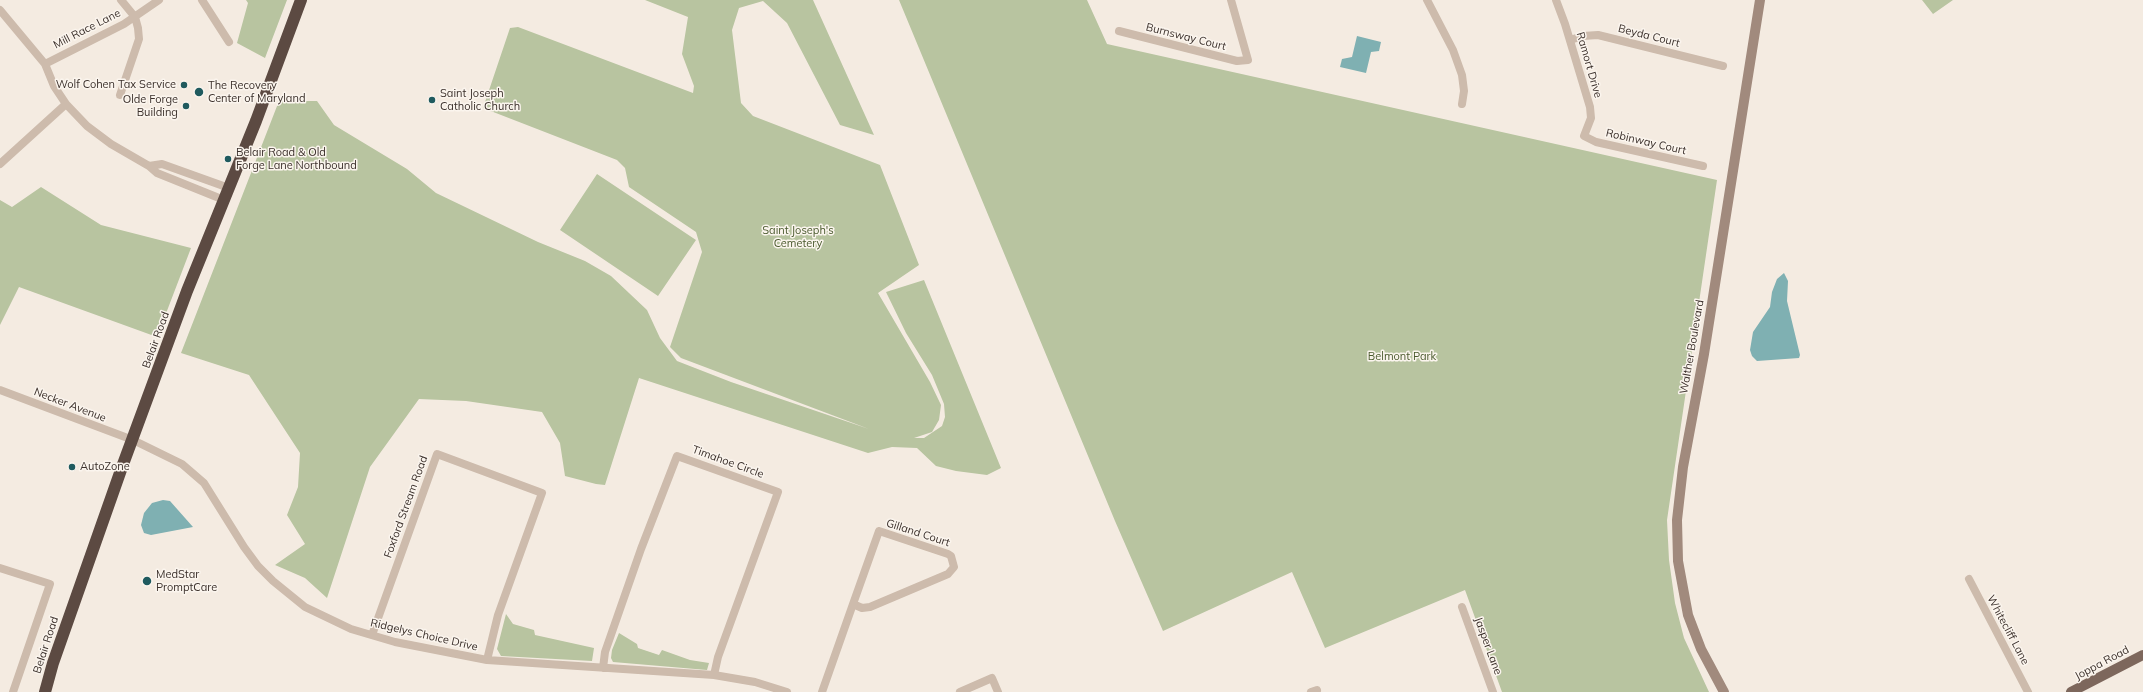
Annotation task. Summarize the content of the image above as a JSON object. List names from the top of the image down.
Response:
{
  "streets": {
    "highway": ["Belair Road"],
    "main road": ["Walther Boulevard", "Joppa Road"],
    "street": [
      "Mill Race Lane",
      "Beyda Court",
      "Burnsway Court",
      "Ramort Drive",
      "Robinway Court",
      "Necker Avenue",
      "Timahoe Circle",
      "Foxford Stream Road",
      "Gilland Court",
      "Whitecliff Lane",
      "Ridgelys Choice Drive",
      "Jasper Lane"
    ]
  },
  "crossings": [
    ["Beyda Court", "Ramort Drive"],
    ["Ramort Drive", "Robinway Court"],
    ["Belair Road", "Necker Avenue"],
    ["Belair Road", "Ridgelys Choice Drive"],
    ["Necker Avenue", "Ridgelys Choice Drive"],
    ["Timahoe Circle", "Ridgelys Choice Drive"],
    ["Foxford Stream Road", "Ridgelys Choice Drive"]
  ],
  "parks": ["Saint Joseph's Cemetery", "Belmont Park"],
  "places": [
    "Wolf Cohen Tax Service",
    "The Recovery Center of Maryland",
    "Saint Joseph Catholic Church",
    "Olde Forge Building",
    "Belair Road & Old Forge Lane Northbound",
    "AutoZone",
    "MedStar PromptCare"
  ]
}
